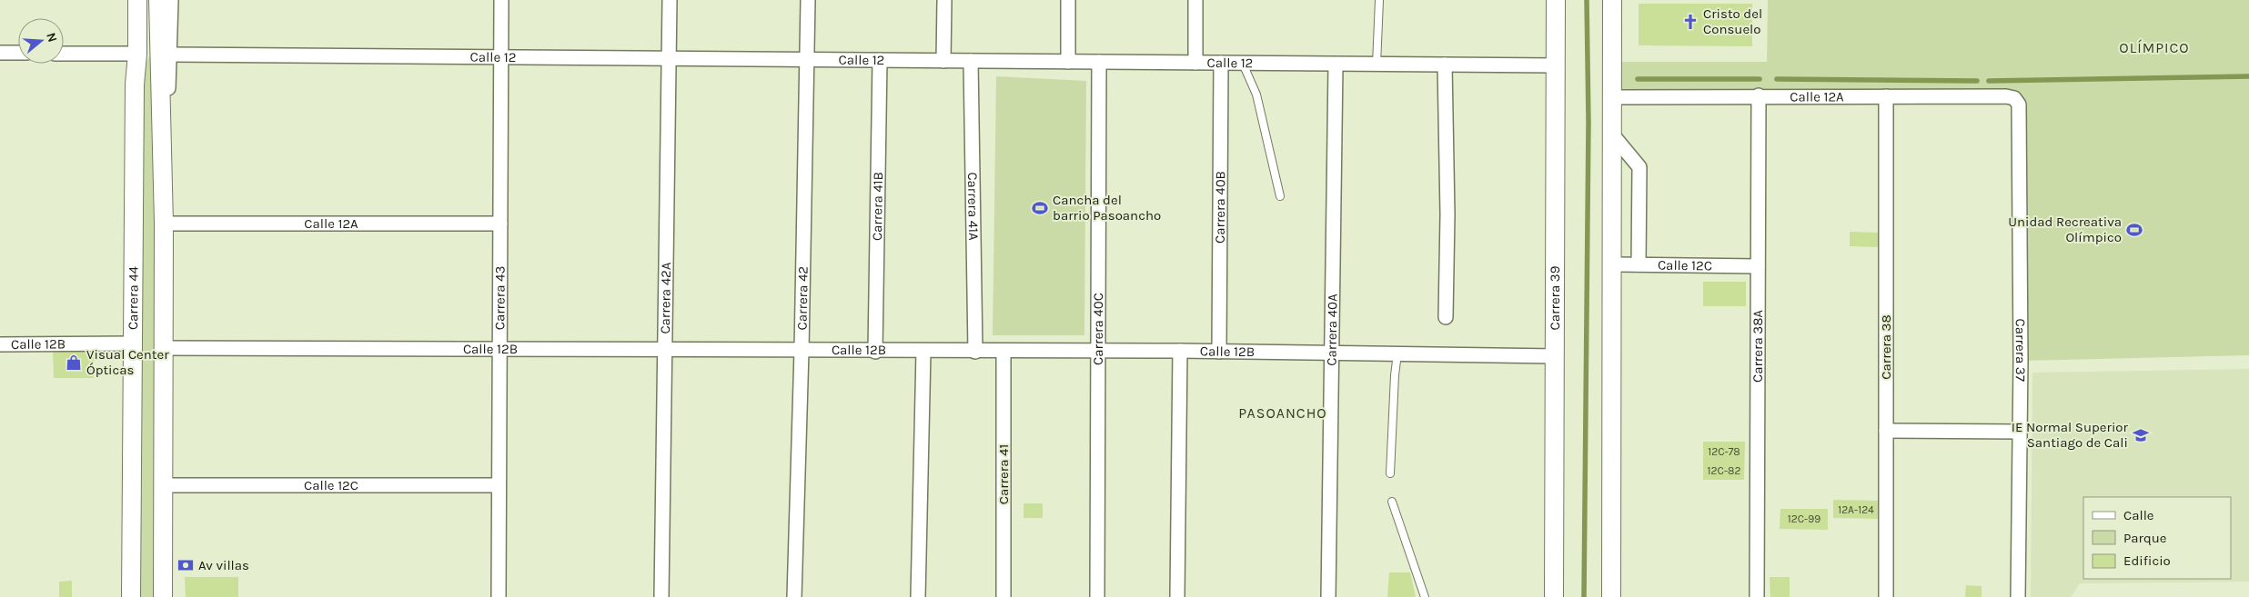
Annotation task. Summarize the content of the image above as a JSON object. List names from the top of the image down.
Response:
{
  "streets": {
    "main road": ["Carrera 44", "Carrera 39"],
    "street": [
      "Calle 12",
      "Calle 12A",
      "Carrera 41B",
      "Carrera 41A",
      "Carrera 40B",
      "Calle 12C",
      "Carrera 43",
      "Carrera 42A",
      "Carrera 42",
      "Carrera 40C",
      "Carrera 40A",
      "Calle 12B",
      "Carrera 38A",
      "Carrera 38",
      "Carrera 37",
      "Carrera 41"
    ]
  },
  "crossings": [
    ["Calle 12", "Carrera 41B"],
    ["Calle 12", "Carrera 41A"],
    ["Calle 12", "Carrera 40B"],
    ["Calle 12", "Carrera 39"],
    ["Calle 12", "Carrera 43"],
    ["Calle 12", "Carrera 42A"],
    ["Calle 12", "Carrera 42"],
    ["Calle 12", "Carrera 40C"],
    ["Calle 12", "Carrera 40A"],
    ["Calle 12A", "Carrera 43"],
    ["Calle 12A", "Carrera 38A"],
    ["Calle 12A", "Carrera 38"],
    ["Calle 12A", "Carrera 37"],
    ["Carrera 41B", "Calle 12B"],
    ["Carrera 41A", "Calle 12B"],
    ["Carrera 40B", "Calle 12B"],
    ["Calle 12C", "Carrera 43"],
    ["Calle 12C", "Carrera 38A"],
    ["Carrera 44", "Calle 12B"],
    ["Carrera 39", "Calle 12B"],
    ["Carrera 43", "Calle 12B"],
    ["Carrera 42A", "Calle 12B"],
    ["Carrera 42", "Calle 12B"],
    ["Carrera 40C", "Calle 12B"],
    ["Carrera 40A", "Calle 12B"],
    ["Calle 12B", "Carrera 41"]
  ],
  "districts": ["OLÍMPICO", "PASOANCHO"],
  "places": {
    "church": ["Cristo del Consuelo"],
    "sports": ["Cancha del barrio Pasoancho", "Unidad Recreativa Olímpico"],
    "shop": ["Visual Center Ópticas"],
    "school or university": ["IE Normal Superior Santiago de Cali"],
    "bank": ["Av villas"]
  },
  "house_numbers": [
    "12C-78",
    "12C-82",
    "12A-124",
    "12C-99"
  ],
  "legend": ["Calle", "Parque", "Edificio"],
  "north": "right"
}
